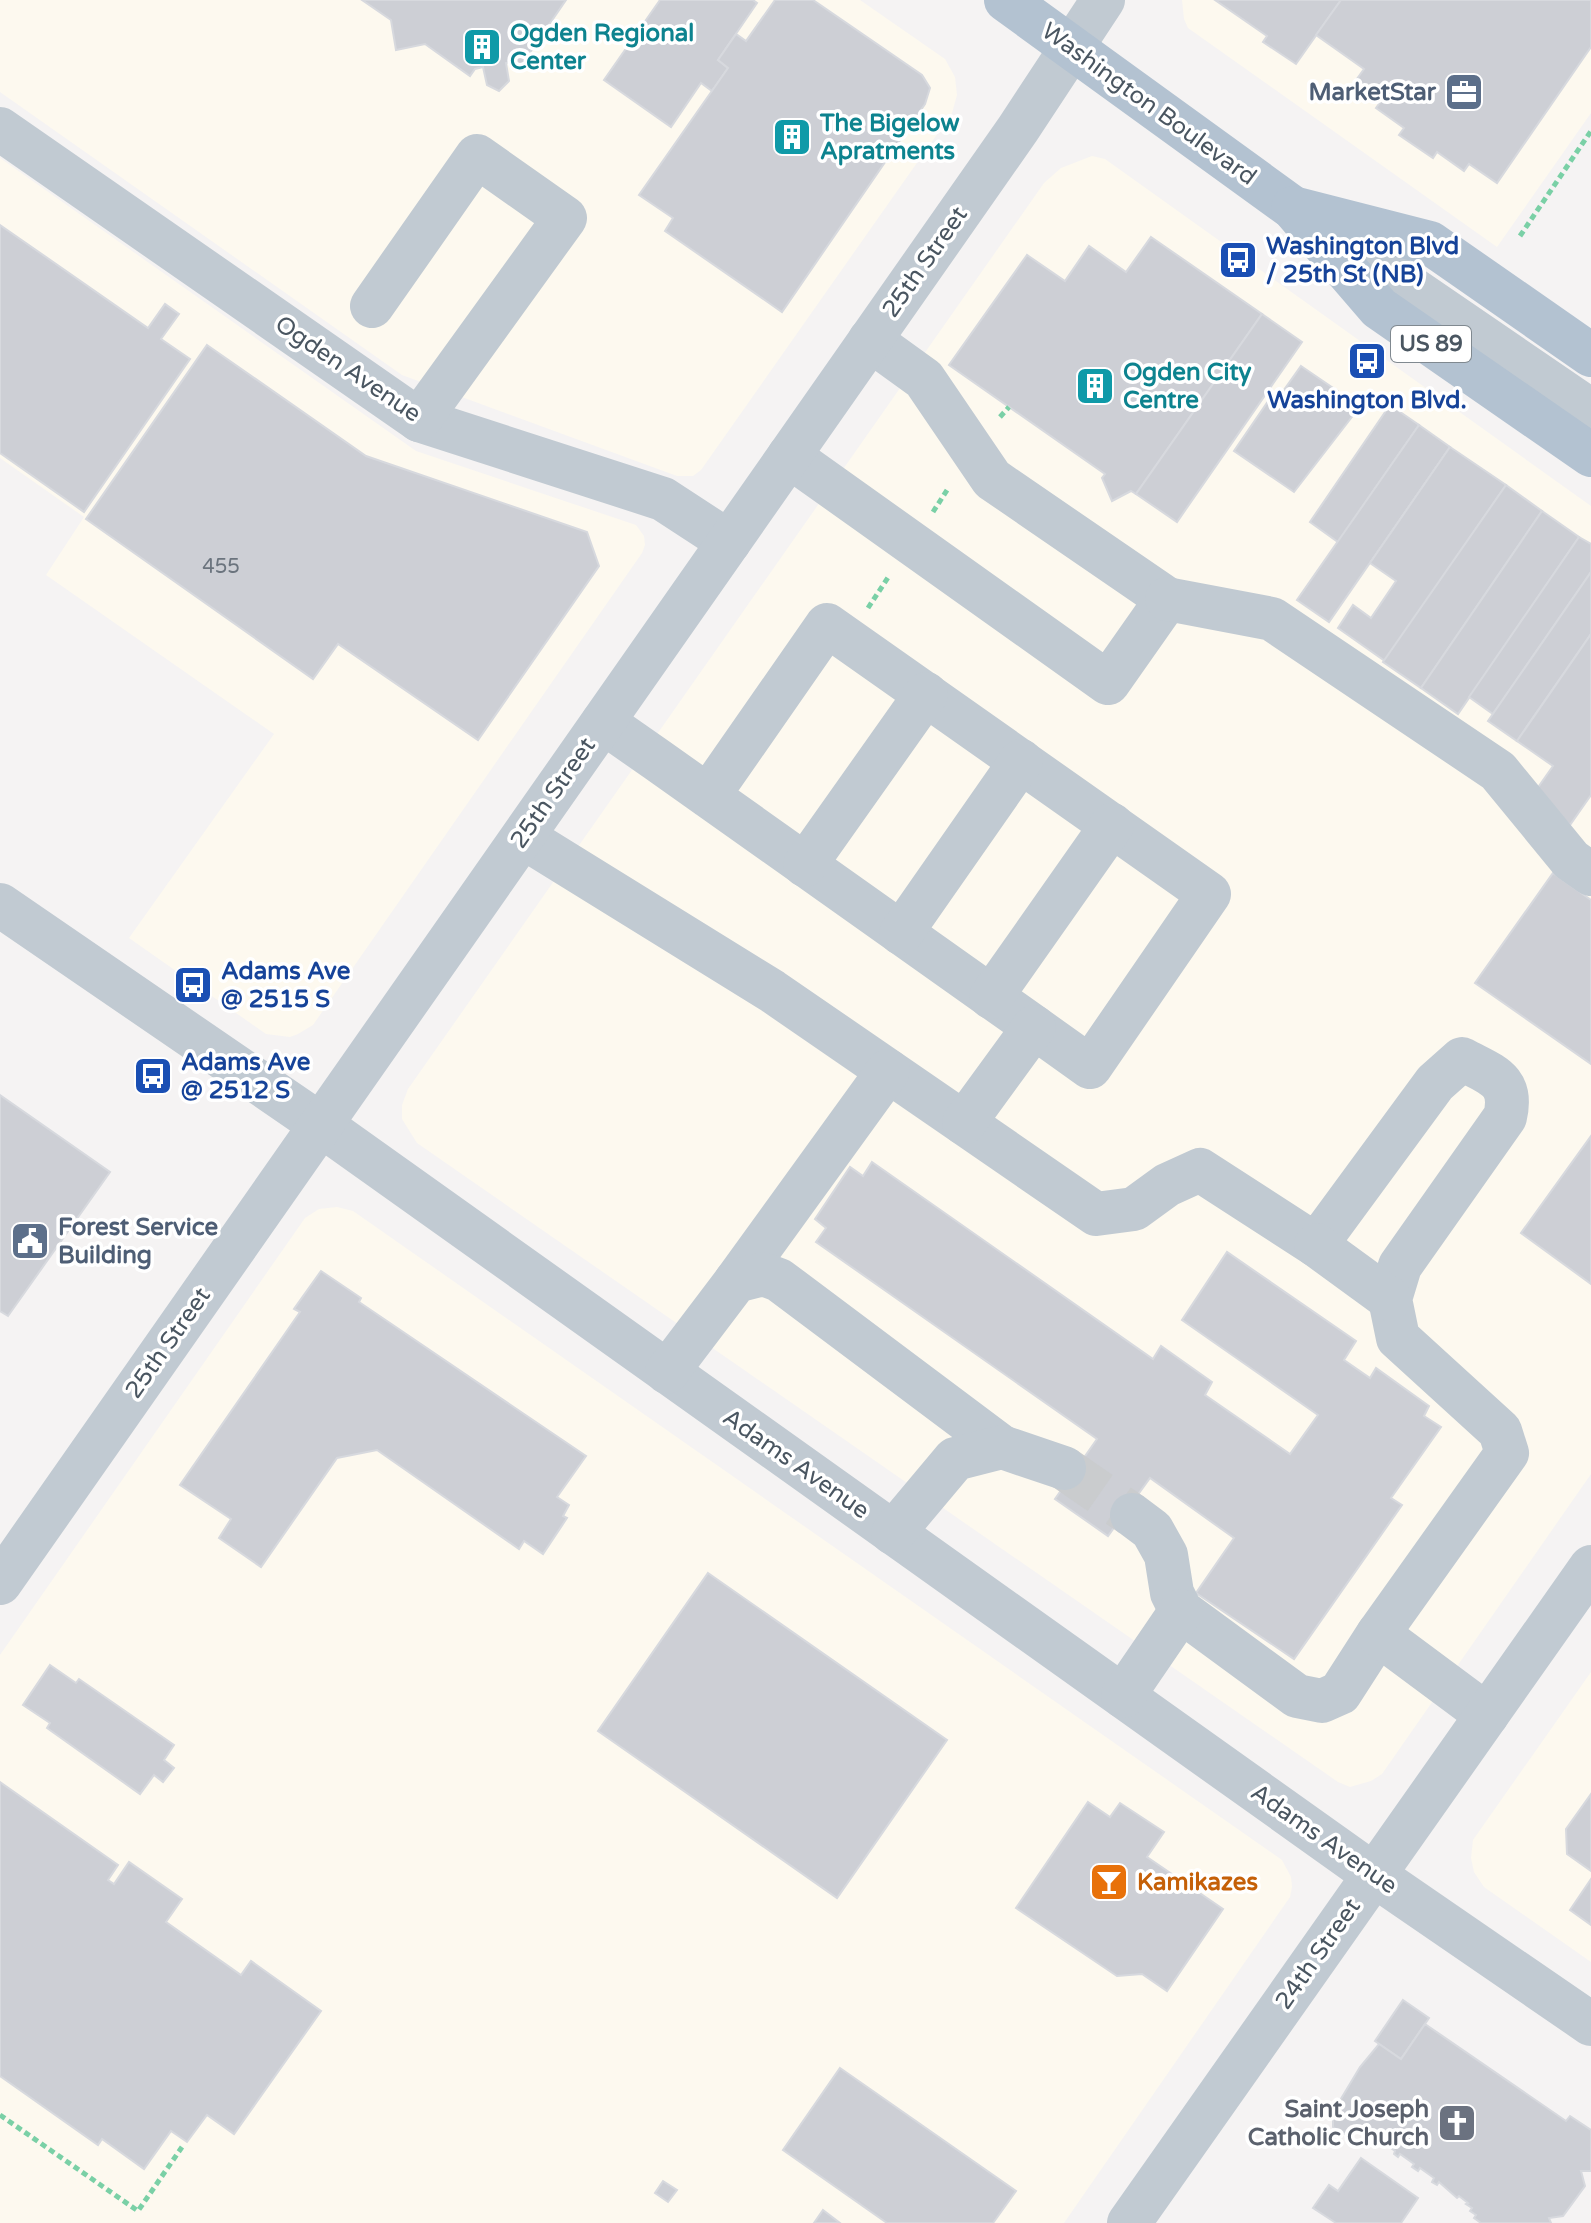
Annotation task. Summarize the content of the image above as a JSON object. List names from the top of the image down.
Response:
{
  "streets": {
    "main road": ["Washington Boulevard", "US 89"],
    "street": [
      "25th Street",
      "Ogden Avenue",
      "Adams Avenue",
      "24th Street"
    ]
  },
  "crossings": [
    ["Washington Boulevard", "25th Street"],
    ["25th Street", "Ogden Avenue"],
    ["25th Street", "Adams Avenue"],
    ["Adams Avenue", "24th Street"]
  ],
  "places": {
    "building": ["Ogden Regional Center", "The Bigelow Apratments", "Ogden City Centre"],
    "office": ["MarketStar"],
    "bus stop": [
      "Washington Blvd / 25th St (NB)",
      "Washington Blvd.",
      "Adams Ave @ 2515 S",
      "Adams Ave @ 2512 S"
    ],
    "public building": ["Forest Service Building"],
    "bar": ["Kamikazes"],
    "church": ["Saint Joseph Catholic Church"]
  },
  "house_numbers": ["455"]
}
